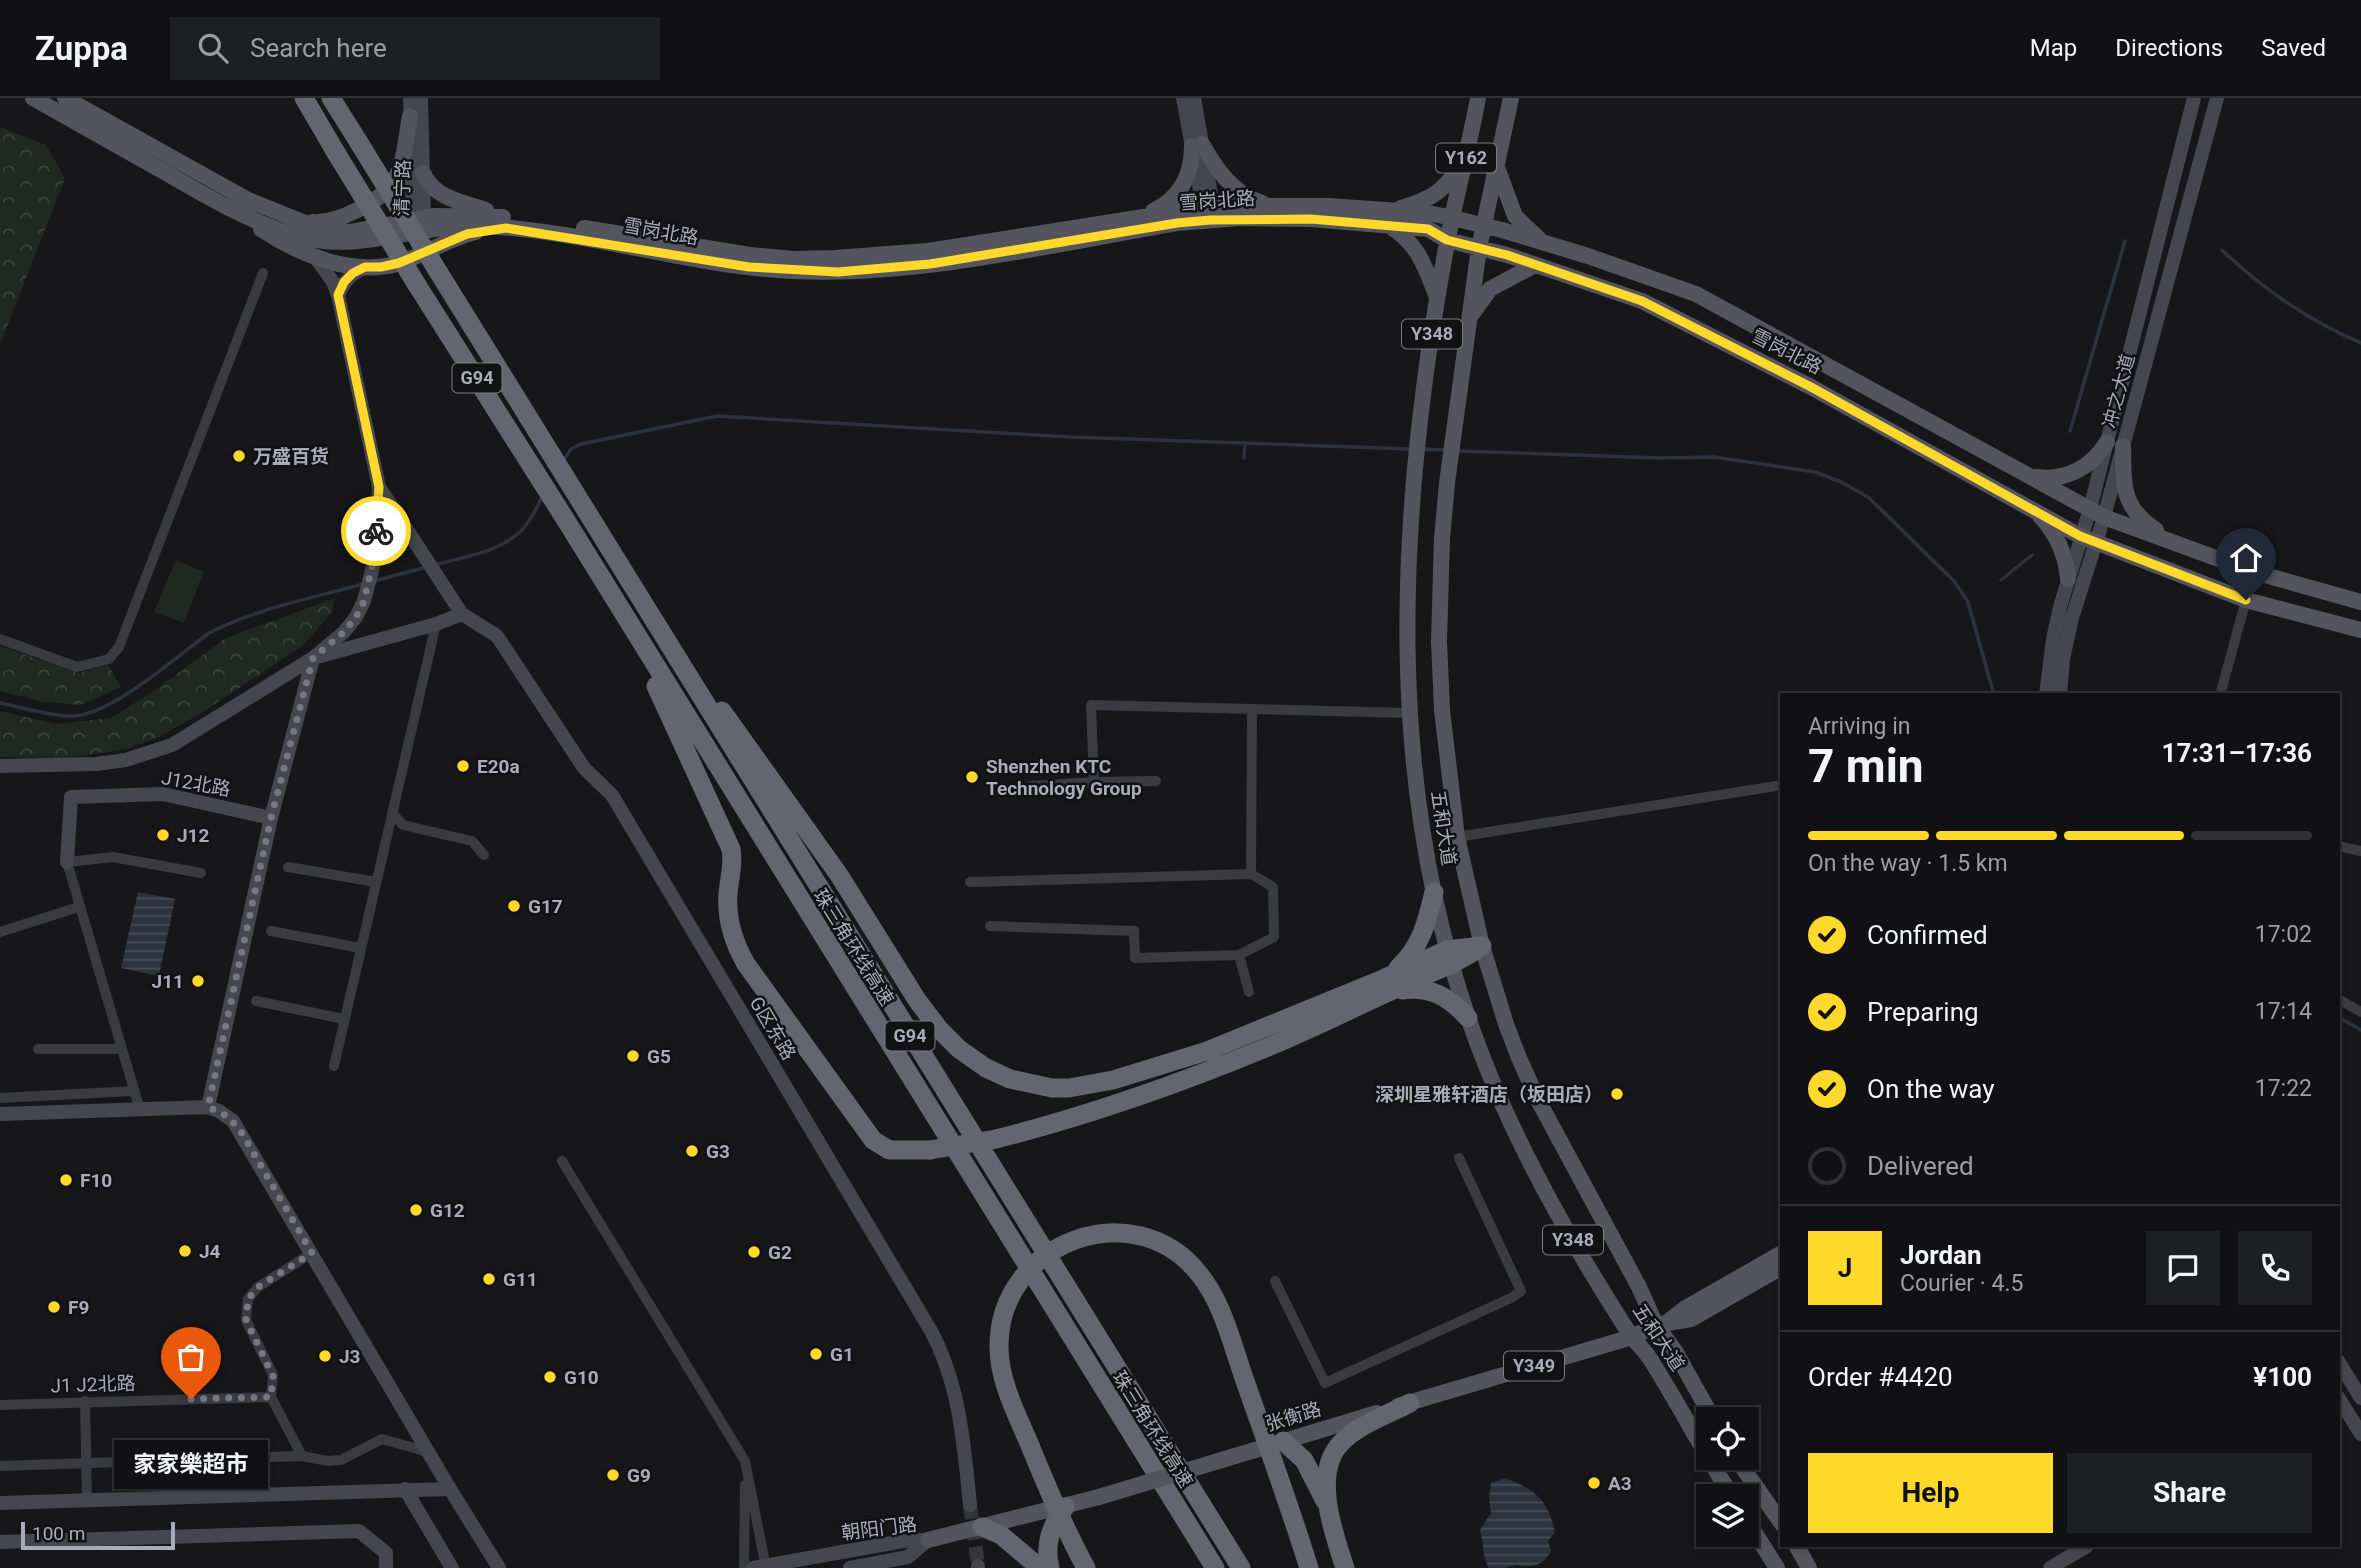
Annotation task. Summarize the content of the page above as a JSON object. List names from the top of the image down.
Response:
{
  "streets": {
    "highway": ["G94", "珠三角环线高速"],
    "main road": [
      "Y162",
      "雪岗北路",
      "Y348",
      "五和大道",
      "Y349",
      "张衡路"
    ],
    "street": [
      "清宁路",
      "冲之大道",
      "J12北路",
      "G区东路",
      "J1 J2北路",
      "朝阳门路"
    ]
  },
  "crossings": [
    ["清宁路", "雪岗北路"],
    ["雪岗北路", "冲之大道"],
    ["雪岗北路", "五和大道"],
    ["五和大道", "张衡路"],
    ["张衡路", "朝阳门路"]
  ],
  "places": [
    "万盛百货",
    "E20a",
    "Shenzhen KTC Technology Group",
    "J12",
    "G17",
    "J11",
    "G5",
    "深圳星雅轩酒店（坂田店）",
    "G3",
    "F10",
    "G12",
    "J4",
    "G2",
    "G11",
    "F9",
    "G1",
    "J3",
    "G10",
    "家家樂超市",
    "G9",
    "A3"
  ],
  "scale_bar": "100 m",
  "page": {
    "header": "Zuppa",
    "search": "Search here",
    "nav": ["Map", "Directions", "Saved"],
    "heading": ["7 min", "Arriving in", "17:31–17:36"],
    "panel": [
      "Jordan",
      "Courier · 4.5",
      "Order #4420",
      "¥100"
    ],
    "bar": "On the way · 1.5 km",
    "list": [
      ["Confirmed", "17:02"],
      ["Preparing", "17:14"],
      ["On the way", "17:22"],
      "Delivered"
    ],
    "round": "J",
    "buttons": ["Help", "Share"],
    "bubble": "家家樂超市",
    "scale": "100 m"
  }
}
